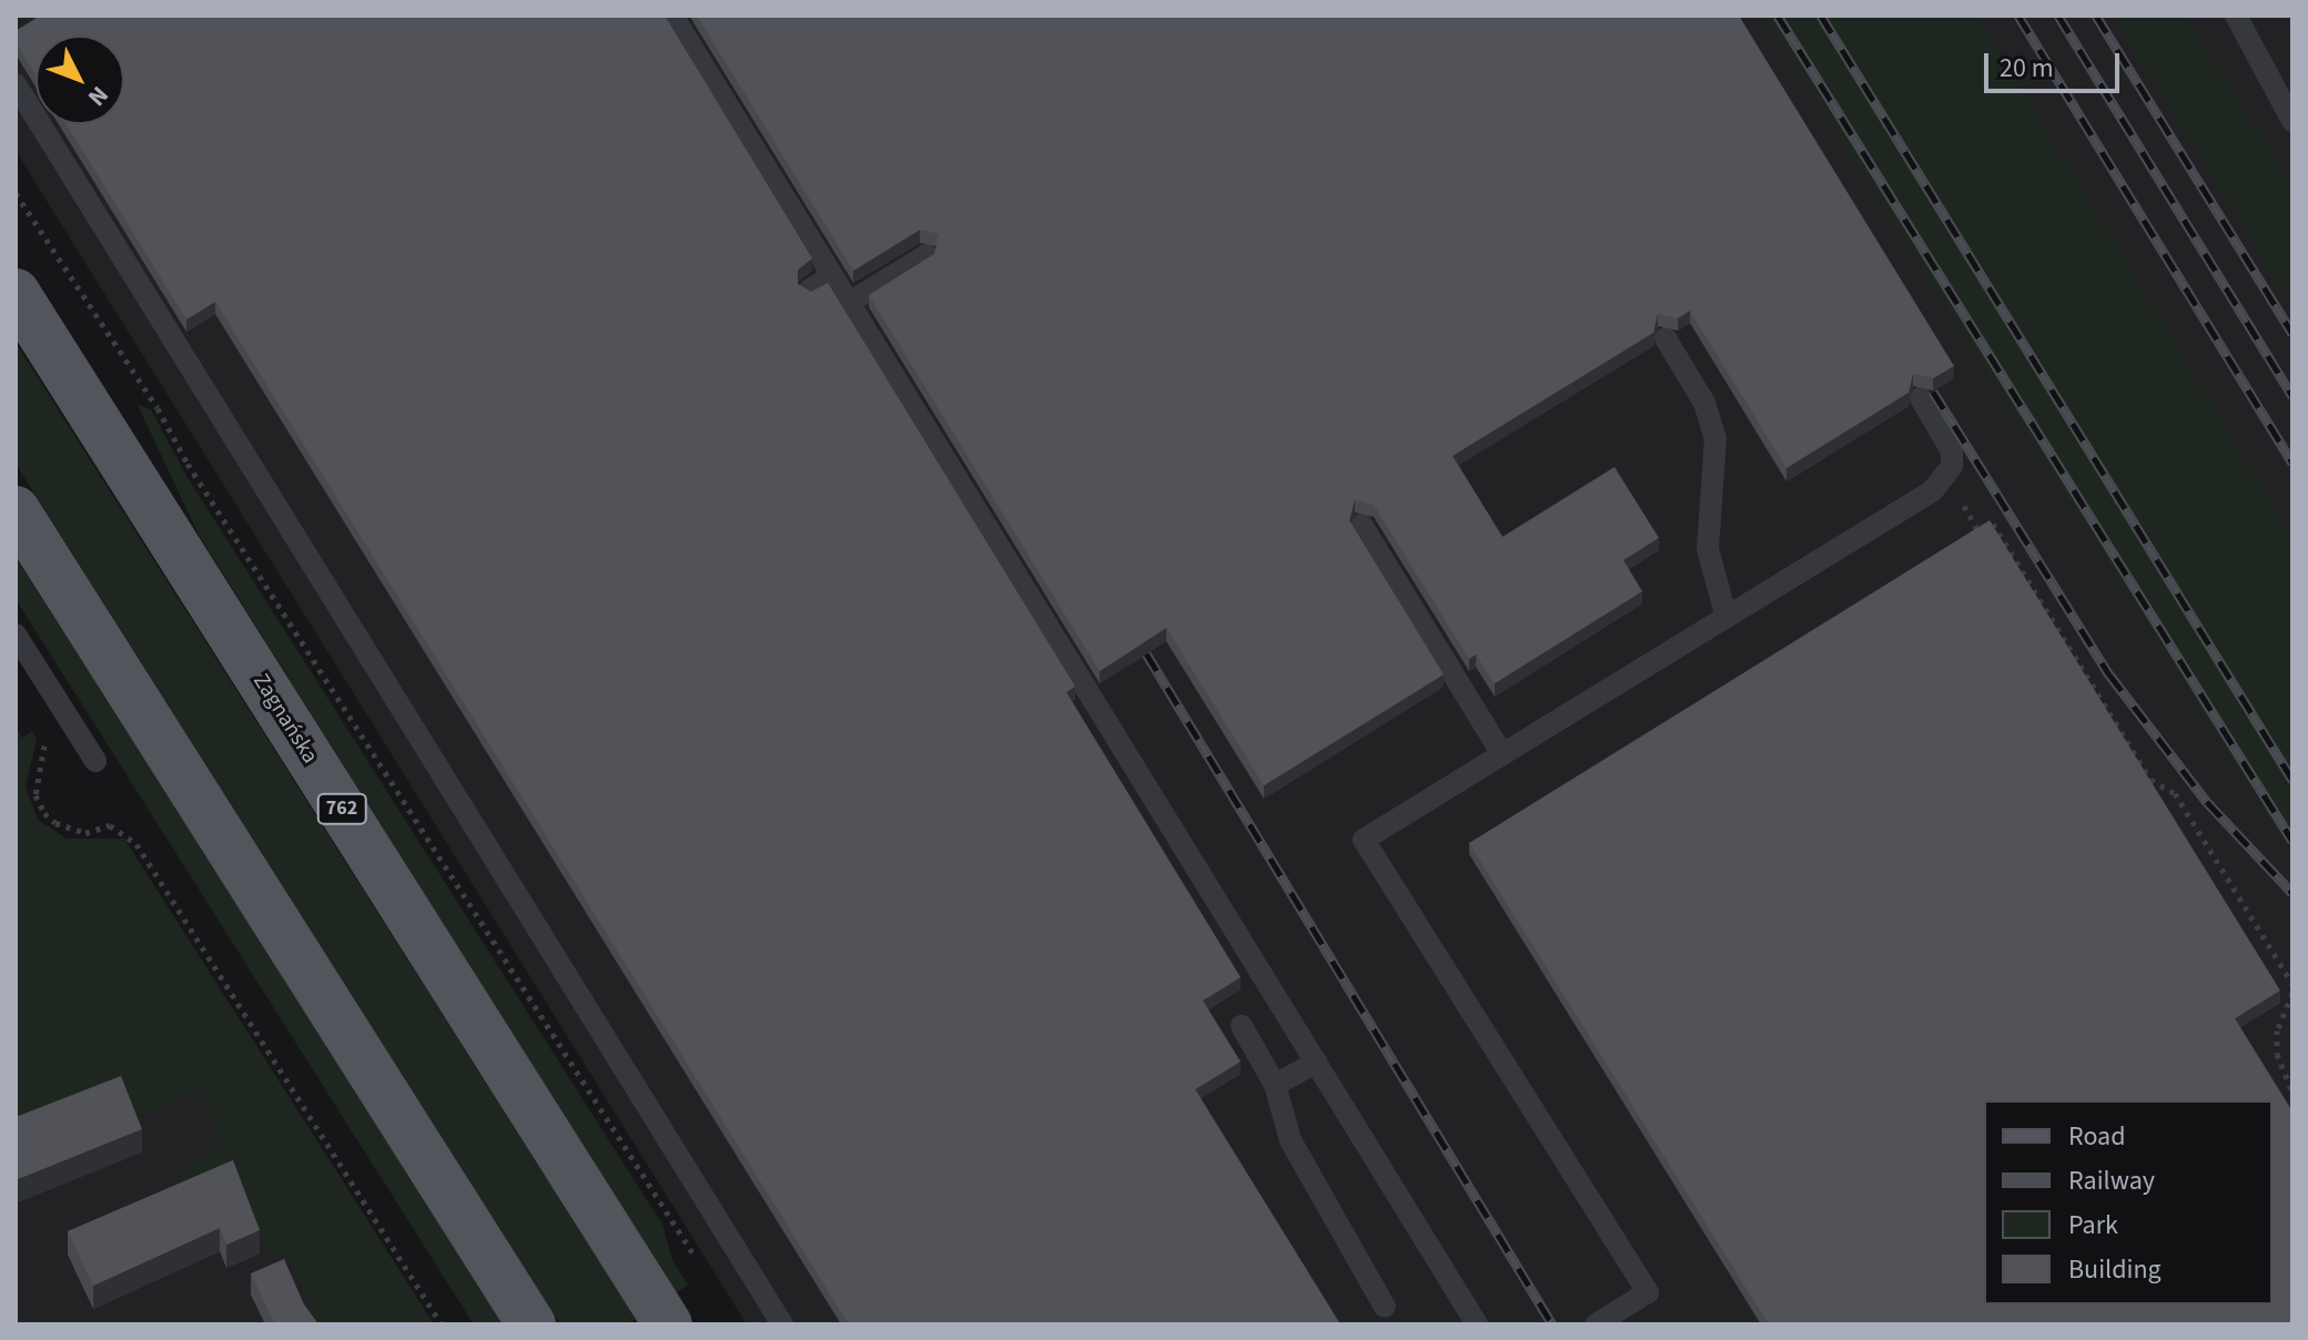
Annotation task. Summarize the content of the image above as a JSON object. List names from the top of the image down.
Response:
{
  "streets": {
    "main road": ["Zagnańska", "762"]
  },
  "legend": [
    "Road",
    "Railway",
    "Park",
    "Building"
  ],
  "scale_bar": "20 m",
  "north": "bottom right"
}
